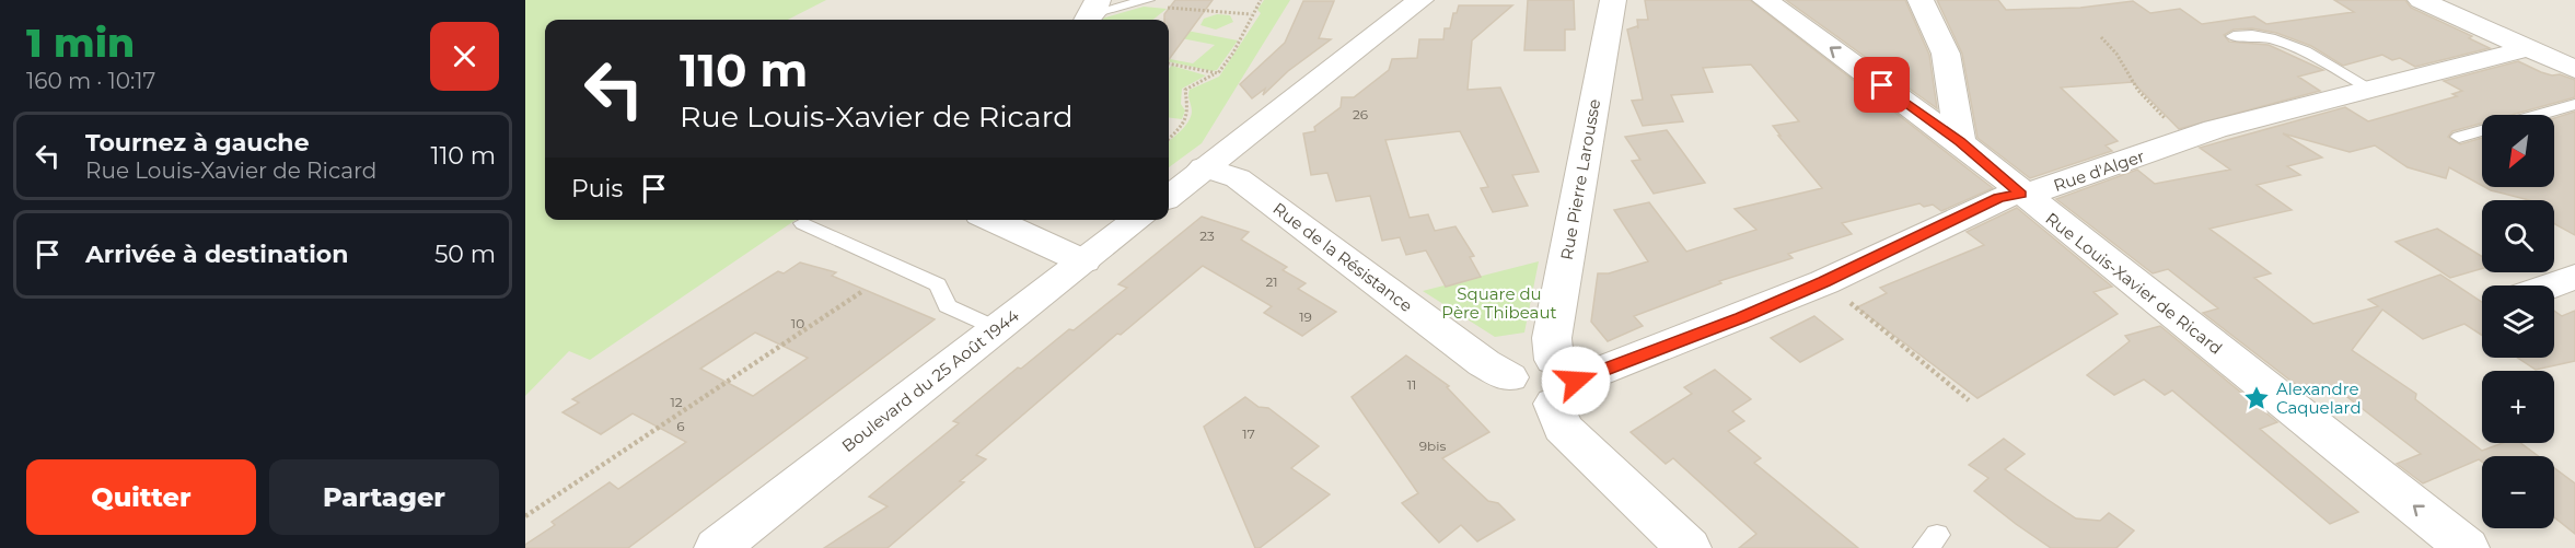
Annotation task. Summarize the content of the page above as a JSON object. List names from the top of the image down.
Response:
{
  "streets": {
    "street": [
      "Rue d'Alger",
      "Rue Pierre Larousse",
      "Rue de la Résistance",
      "Rue Louis-Xavier de Ricard",
      "Boulevard du 25 Août 1944"
    ]
  },
  "crossings": [
    ["Rue d'Alger", "Rue Pierre Larousse"],
    ["Rue d'Alger", "Rue de la Résistance"],
    ["Rue d'Alger", "Rue Louis-Xavier de Ricard"]
  ],
  "one_way": ["Rue Louis-Xavier de Ricard"],
  "parks": ["Square du Père Thibeaut"],
  "places": {
    "place": ["Alexandre Caquelard"]
  },
  "house_numbers": [
    "26",
    "23",
    "21",
    "19",
    "10",
    "11",
    "12",
    "6",
    "17",
    "9bis"
  ],
  "north": "bottom left",
  "page": {
    "heading": ["1 min", "160 m · 10:17"],
    "turn": ["110 m", "Rue Louis-Xavier de Ricard"],
    "list": [
      {
        "name": "Tournez à gauche",
        "note": "Rue Louis-Xavier de Ricard",
        "value": "110 m"
      },
      {
        "name": "Arrivée à destination",
        "value": "50 m"
      }
    ],
    "map_buttons": ["+", "−"],
    "then": "Puis",
    "buttons": ["Quitter", "Partager"]
  }
}
